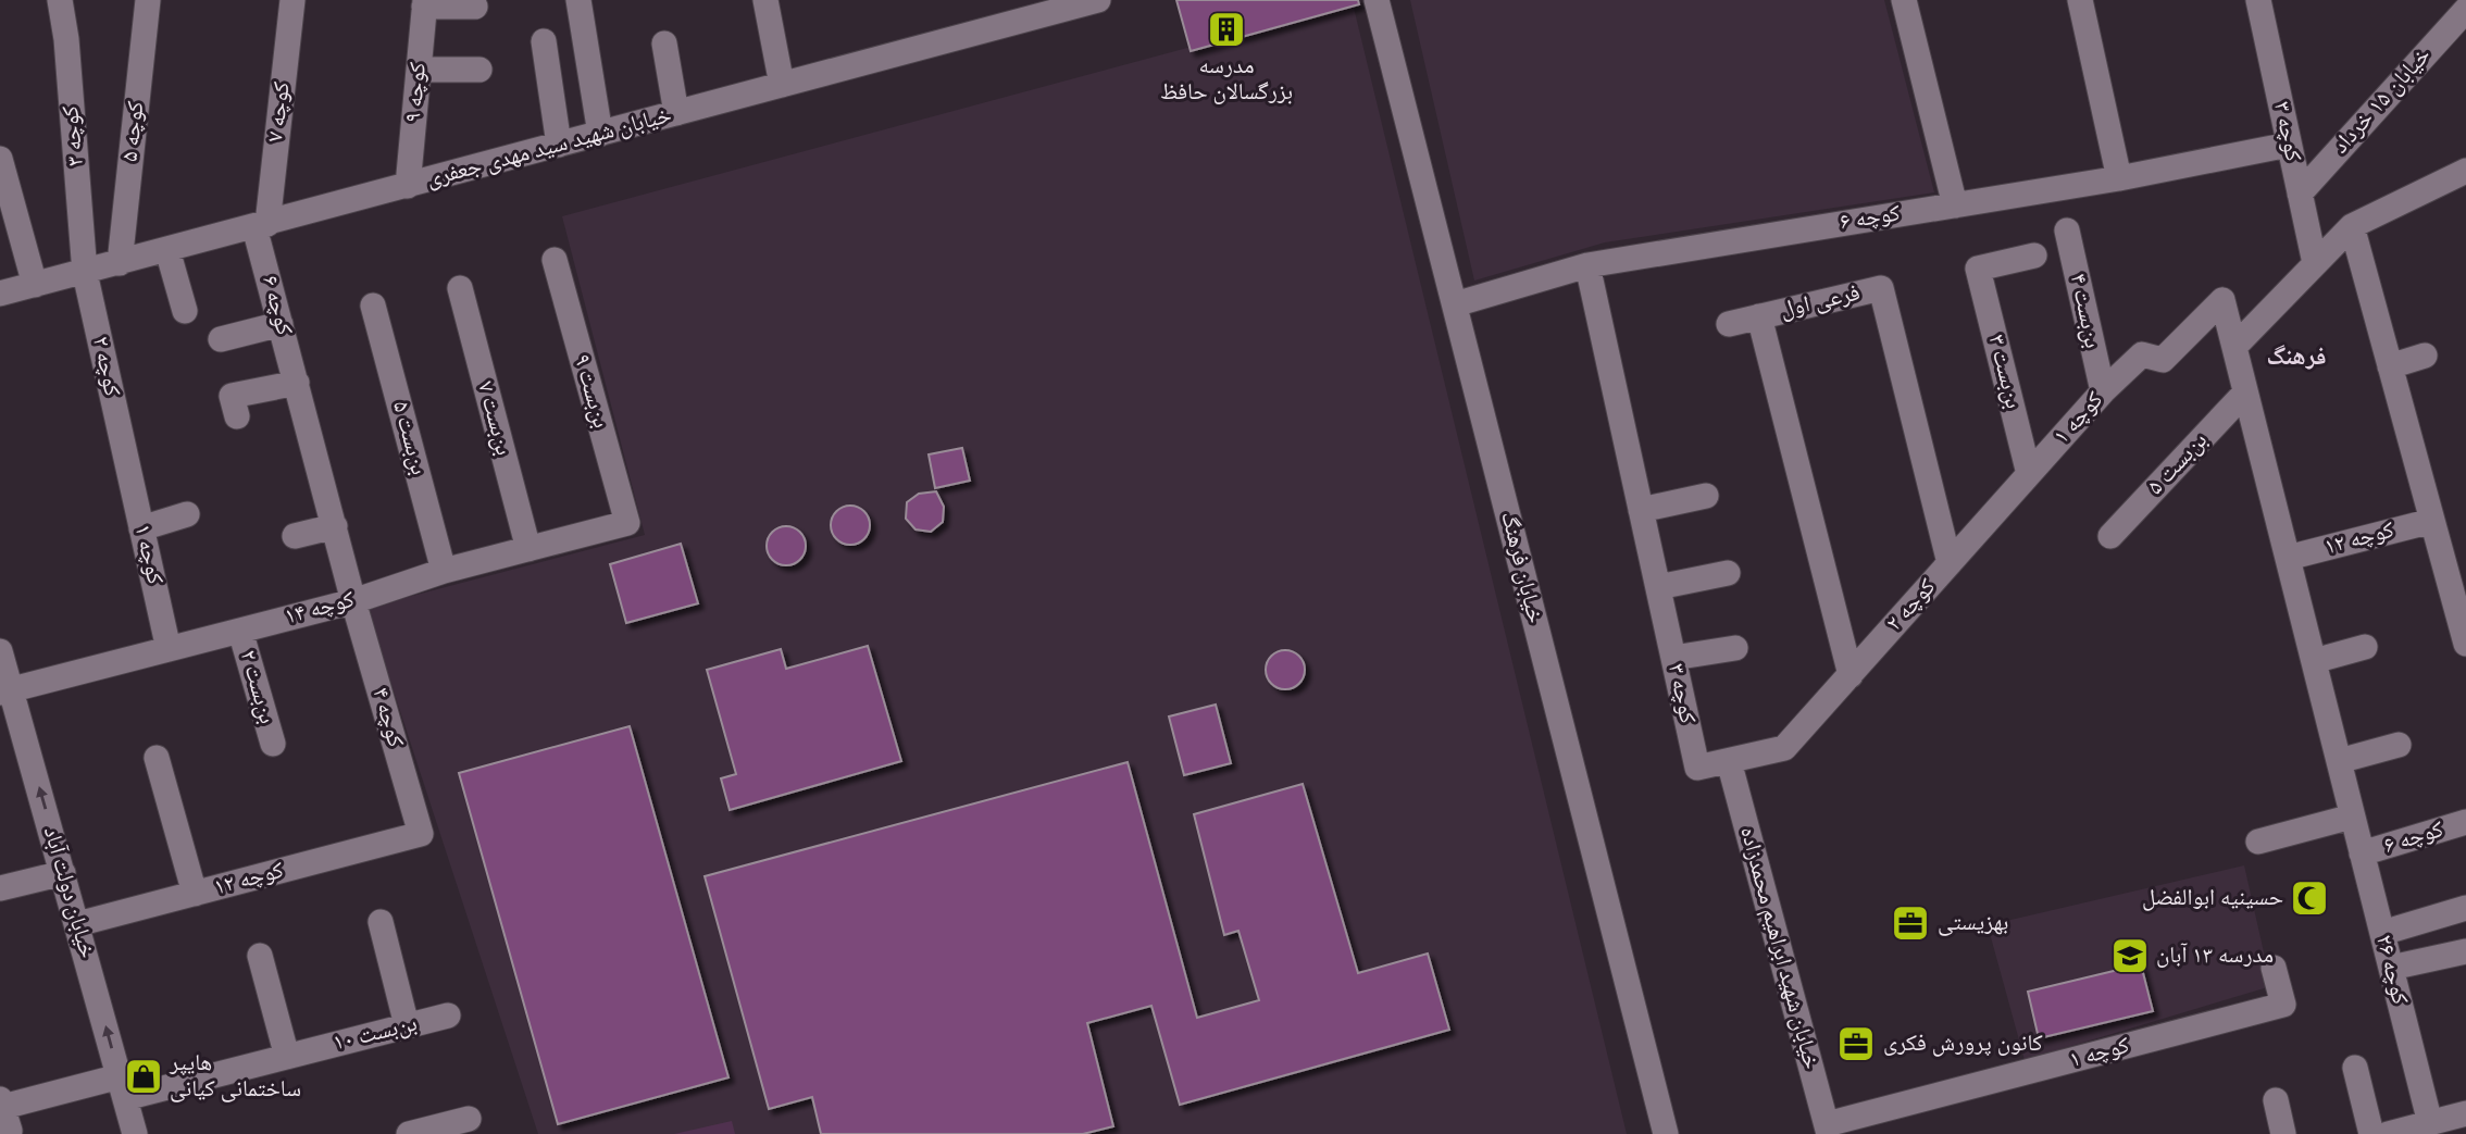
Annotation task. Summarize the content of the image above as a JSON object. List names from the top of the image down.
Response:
{
  "streets": {
    "street": [
      "کوچه ۹",
      "خیابان ۱۵ خرداد",
      "کوچه ۷",
      "کوچه ۵",
      "کوچه ۳",
      "خیابان شهید سید مهدی جعفری",
      "کوچه ۶",
      "فرعی اول",
      "بن‌بست ۴",
      "کوچه ۲",
      "بن‌بست ۳",
      "بن‌بست ۹",
      "بن‌بست ۷",
      "کوچه ۱",
      "بن‌بست ۵",
      "کوچه ۱۲",
      "خیابان فرهنگ",
      "کوچه ۱۴",
      "بن‌بست ۲",
      "کوچه ۴",
      "خیابان دولت آباد",
      "خیابان شهید ابراهیم محمدزاده",
      "کوچه ۲۶",
      "بن‌بست ۱۰"
    ]
  },
  "crossings": [
    ["کوچه ۹", "خیابان شهید سید مهدی جعفری"],
    ["خیابان ۱۵ خرداد", "کوچه ۳"],
    ["کوچه ۷", "خیابان شهید سید مهدی جعفری"],
    ["کوچه ۷", "کوچه ۶"],
    ["کوچه ۵", "خیابان شهید سید مهدی جعفری"],
    ["کوچه ۳", "خیابان شهید سید مهدی جعفری"],
    ["کوچه ۳", "کوچه ۶"],
    ["کوچه ۳", "کوچه ۲"],
    ["کوچه ۳", "خیابان شهید ابراهیم محمدزاده"],
    ["خیابان شهید سید مهدی جعفری", "کوچه ۶"],
    ["خیابان شهید سید مهدی جعفری", "کوچه ۲"],
    ["کوچه ۶", "خیابان فرهنگ"],
    ["کوچه ۶", "کوچه ۲۶"],
    ["فرعی اول", "کوچه ۲"],
    ["بن‌بست ۴", "کوچه ۱"],
    ["کوچه ۲", "کوچه ۱"],
    ["کوچه ۲", "خیابان شهید ابراهیم محمدزاده"],
    ["بن‌بست ۳", "کوچه ۱"],
    ["بن‌بست ۹", "کوچه ۱۴"],
    ["بن‌بست ۷", "کوچه ۱۴"],
    ["کوچه ۱", "کوچه ۱۴"],
    ["کوچه ۱", "خیابان شهید ابراهیم محمدزاده"],
    ["بن‌بست ۵", "کوچه ۱۴"],
    ["کوچه ۱۲", "کوچه ۴"],
    ["کوچه ۱۲", "خیابان دولت آباد"],
    ["کوچه ۱۴", "بن‌بست ۲"],
    ["کوچه ۱۴", "کوچه ۴"],
    ["کوچه ۱۴", "خیابان دولت آباد"],
    ["خیابان دولت آباد", "بن‌بست ۱۰"]
  ],
  "districts": ["فرهنگ"],
  "places": {
    "building": ["مدرسه بزرگسالان حافظ"],
    "mosque": ["حسینیه ابوالفضل"],
    "office": ["بهزیستی", "کانون پرورش فکری"],
    "school or university": ["مدرسه ۱۳ آبان"],
    "shop": ["هایپر ساختمانی کیانی"]
  }
}
